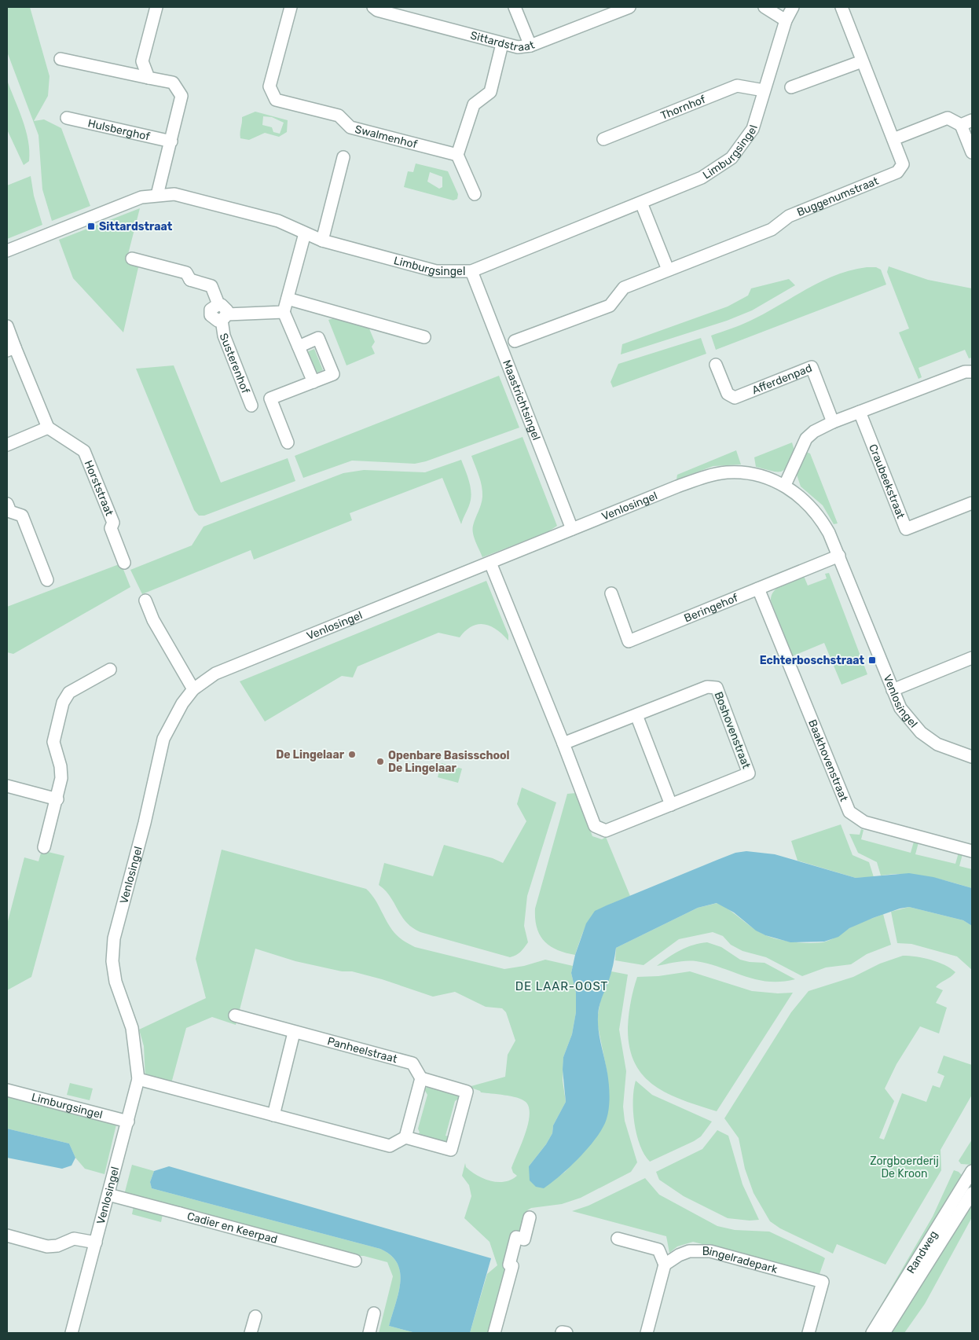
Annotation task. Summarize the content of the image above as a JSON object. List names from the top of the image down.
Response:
{
  "streets": {
    "street": [
      "Sittardstraat",
      "Thornhof",
      "Hulsberghof",
      "Swalmenhof",
      "Limburgsingel",
      "Buggenumstraat",
      "Susterenhof",
      "Afferdenpad",
      "Maastrichtsingel",
      "Craubeekstraat",
      "Horststraat",
      "Venlosingel",
      "Beringehof",
      "Boshovenstraat",
      "Baakhovenstraat",
      "Panheelstraat",
      "Cadier en Keerpad",
      "Randweg",
      "Bingelradepark"
    ]
  },
  "crossings": [
    ["Thornhof", "Limburgsingel"],
    ["Limburgsingel", "Maastrichtsingel"],
    ["Limburgsingel", "Venlosingel"],
    ["Maastrichtsingel", "Venlosingel"],
    ["Venlosingel", "Beringehof"],
    ["Venlosingel", "Boshovenstraat"],
    ["Venlosingel", "Cadier en Keerpad"],
    ["Beringehof", "Baakhovenstraat"]
  ],
  "districts": ["DE LAAR-OOST"],
  "parks": ["Zorgboerderij De Kroon"],
  "places": {
    "transit": ["Sittardstraat", "Echterboschstraat"],
    "other": ["De Lingelaar", "Openbare Basisschool De Lingelaar"]
  }
}
